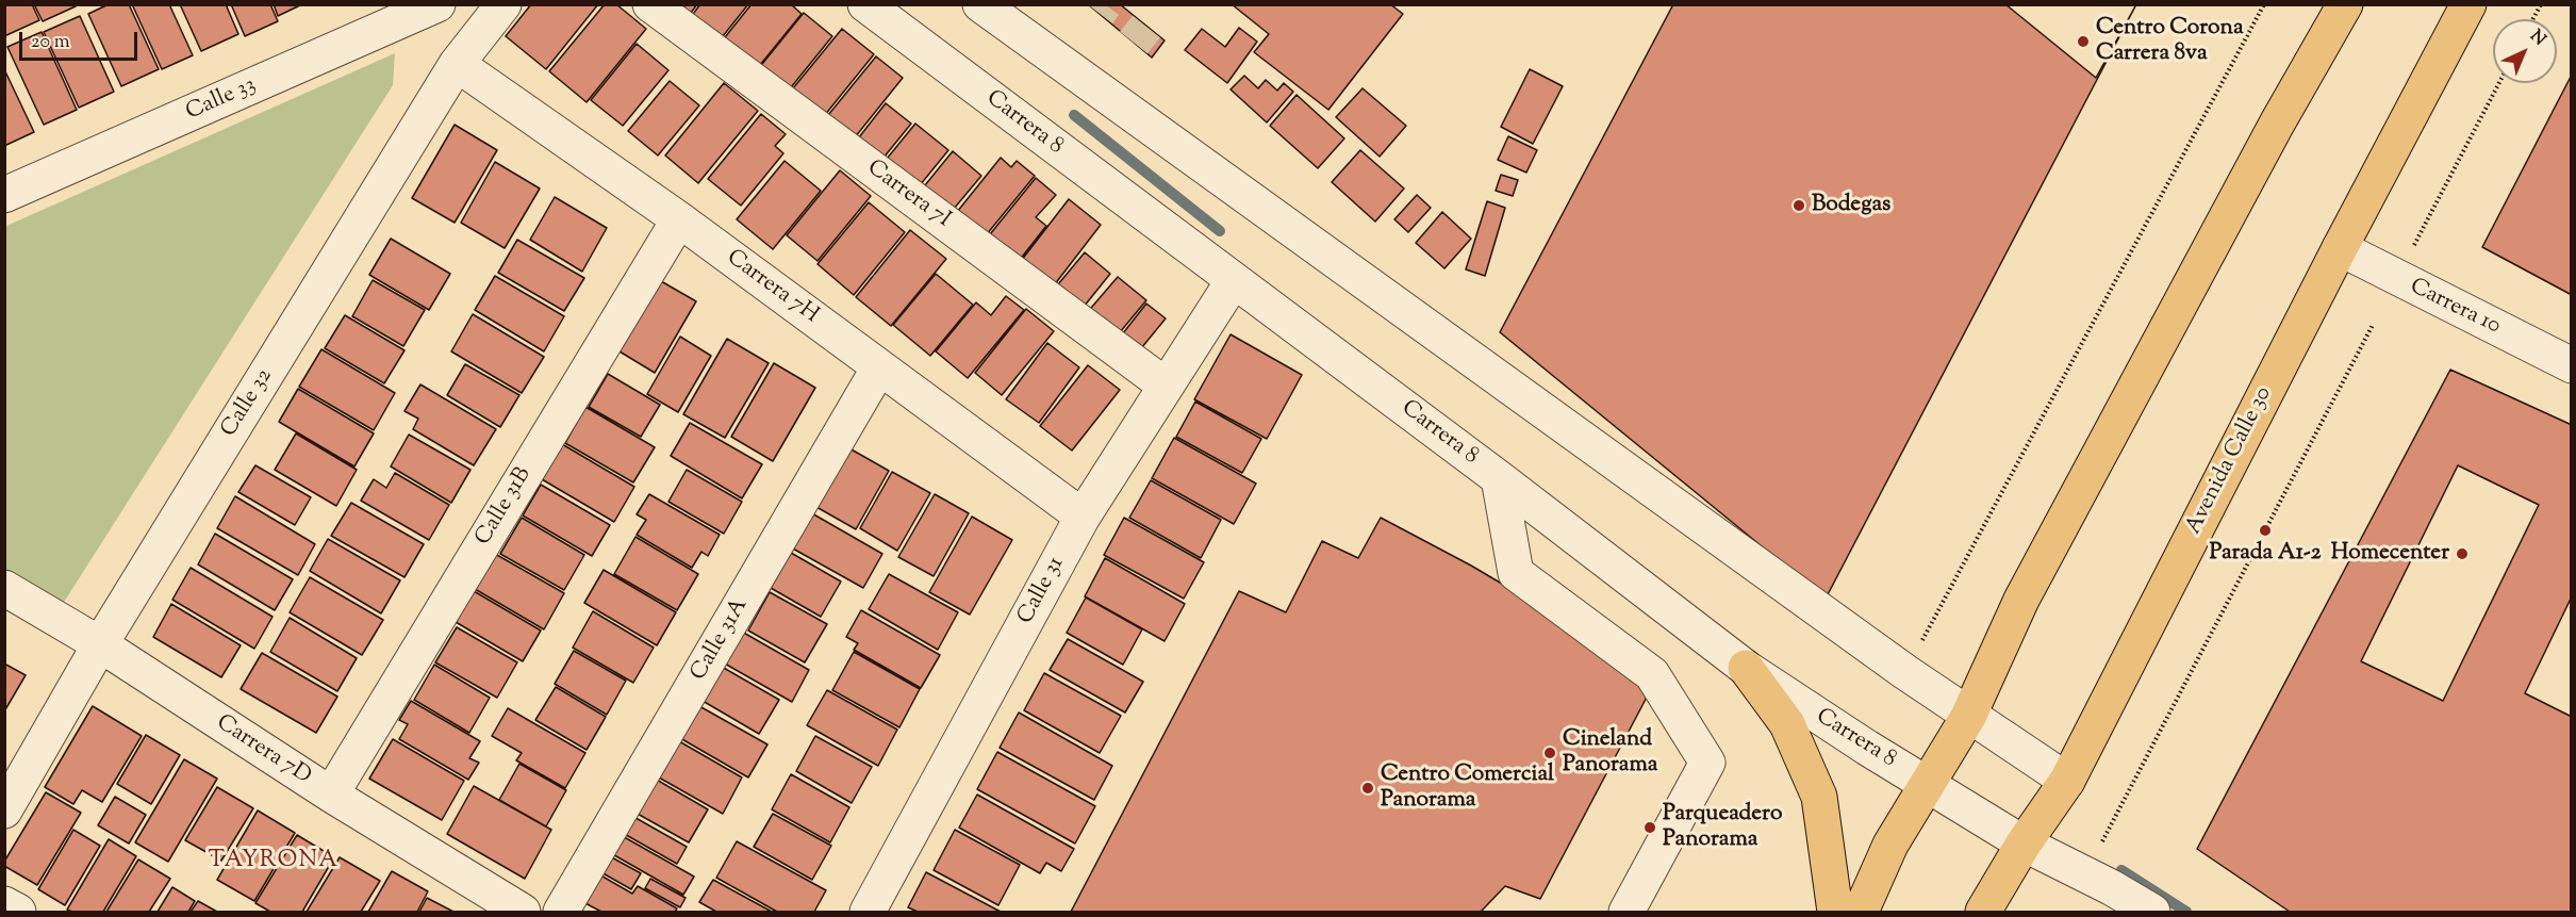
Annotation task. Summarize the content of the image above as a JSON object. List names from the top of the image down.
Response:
{
  "streets": {
    "highway": ["Avenida Calle 30"],
    "street": [
      "Calle 33",
      "Carrera 8",
      "Carrera 7I",
      "Carrera 7H",
      "Carrera 10",
      "Calle 32",
      "Calle 31B",
      "Calle 31",
      "Calle 31A",
      "Carrera 7D"
    ]
  },
  "crossings": [
    ["Carrera 8", "Avenida Calle 30"],
    ["Carrera 8", "Calle 31"],
    ["Carrera 7I", "Calle 31"],
    ["Carrera 7H", "Calle 32"],
    ["Carrera 7H", "Calle 31B"],
    ["Carrera 7H", "Calle 31"],
    ["Carrera 7H", "Calle 31A"],
    ["Carrera 10", "Avenida Calle 30"],
    ["Calle 32", "Carrera 7D"],
    ["Calle 31B", "Carrera 7D"]
  ],
  "districts": ["TAYRONA"],
  "places": [
    "Centro Corona Carrera 8va",
    "Bodegas",
    "Parada A1-2",
    "Homecenter",
    "Cineland Panorama",
    "Centro Comercial Panorama",
    "Parqueadero Panorama"
  ],
  "scale_bar": "20 m",
  "north": "top right"
}
